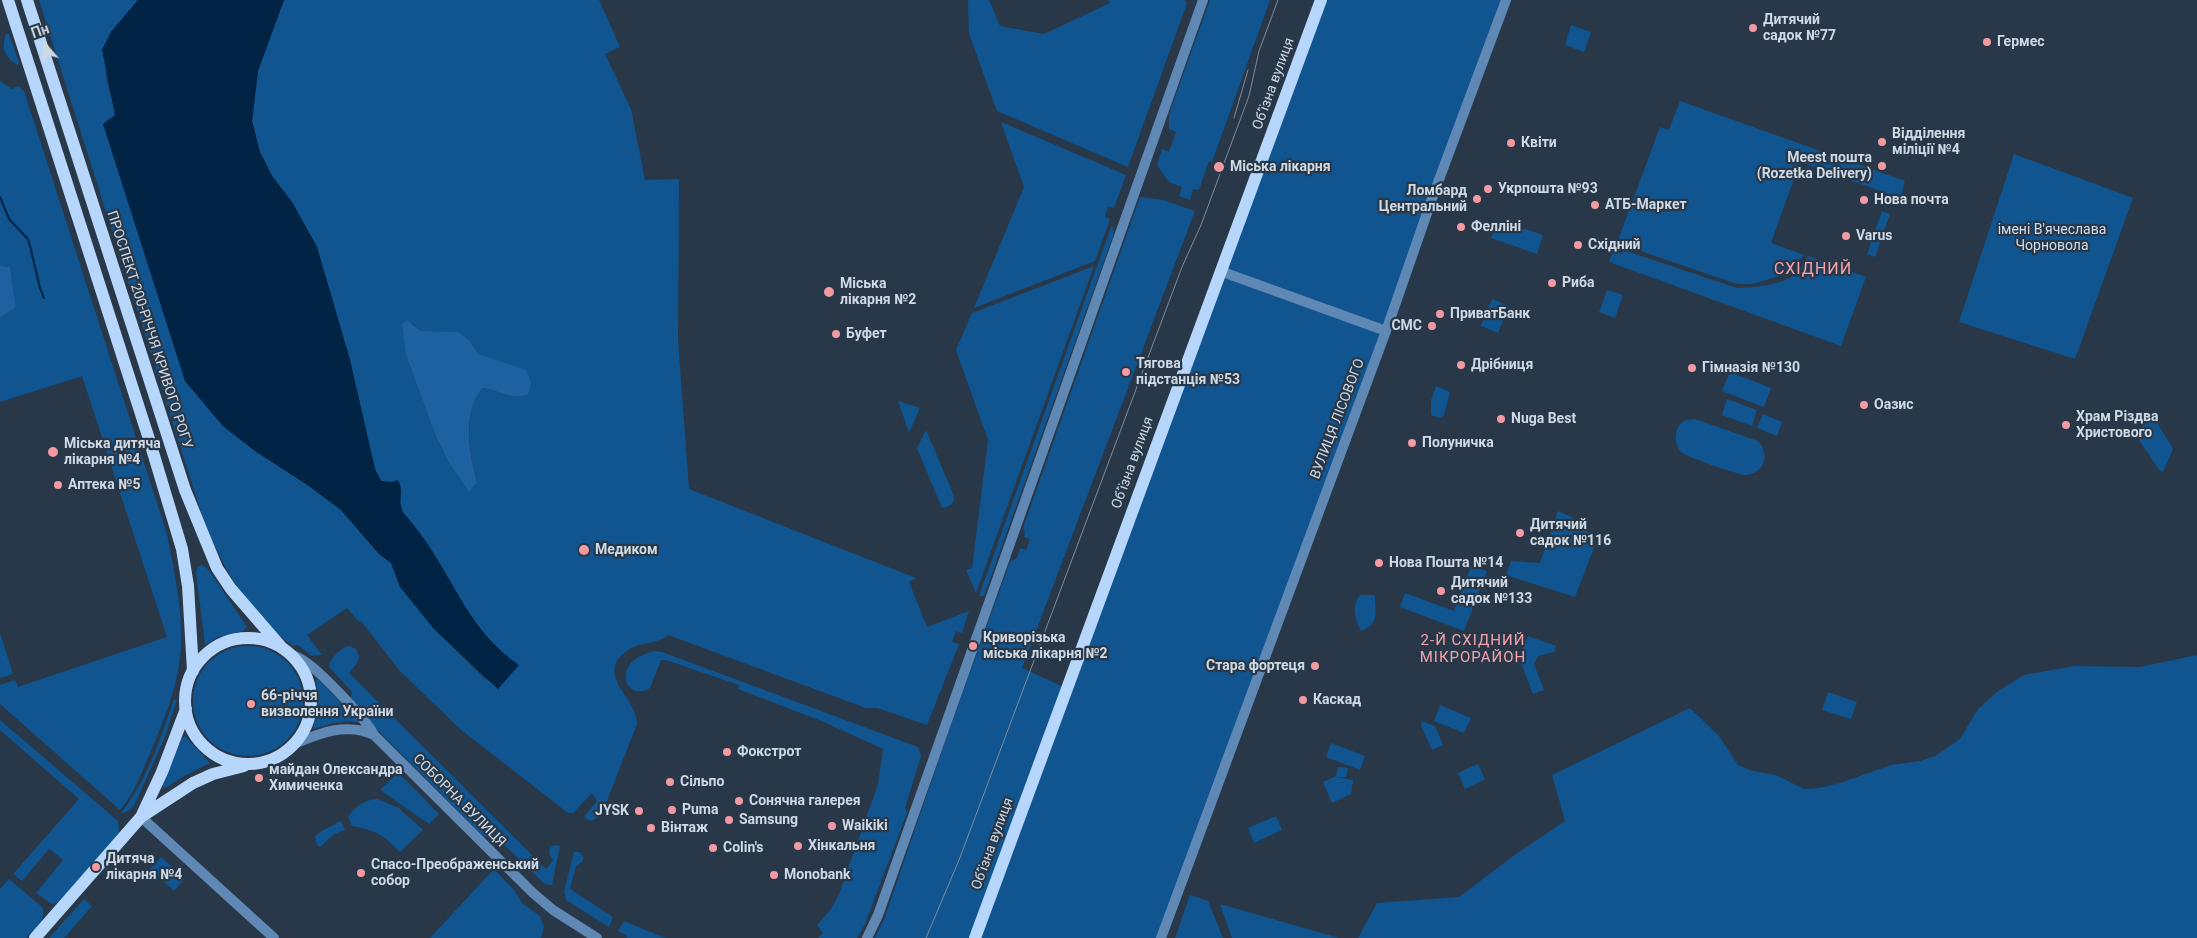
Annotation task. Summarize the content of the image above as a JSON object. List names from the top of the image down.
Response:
{
  "streets": {
    "main road": ["Обʼїзна вулиця", "ПРОСПЕКТ 200-РІЧЧЯ КРИВОГО РОГУ"],
    "street": ["ВУЛИЦЯ ЛІСОВОГО", "СОБОРНА ВУЛИЦЯ"]
  },
  "districts": ["СХІДНИЙ", "2-Й СХІДНИЙ МІКРОРАЙОН"],
  "parks": ["імені В'ячеслава Чорновола"],
  "places": [
    "Дитячий садок №77",
    "Гермес",
    "Відділення міліції №4",
    "Квіти",
    "Meest пошта (Rozetka Delivery)",
    "Міська лікарня",
    "Укрпошта №93",
    "Ломбард Центральний",
    "Нова почта",
    "АТБ-Маркет",
    "Фелліні",
    "Varus",
    "Східний",
    "Риба",
    "Міська лікарня №2",
    "ПриватБанк",
    "СМС",
    "Буфет",
    "Дрібниця",
    "Гімназія №130",
    "Тягова підстанція №53",
    "Оазис",
    "Nuga Best",
    "Храм Різдва Христового",
    "Полуничка",
    "Міська дитяча лікарня №4",
    "Аптека №5",
    "Дитячий садок №116",
    "Медиком",
    "Нова Пошта №14",
    "Дитячий садок №133",
    "Криворізька міська лікарня №2",
    "Стара фортеця",
    "Каскад",
    "66-річчя визволення України",
    "Фокстрот",
    "майдан Олександра Химиченка",
    "Сільпо",
    "Сонячна галерея",
    "Puma",
    "JYSK",
    "Samsung",
    "Waikiki",
    "Вінтаж",
    "Хінкальня",
    "Colin's",
    "Дитяча лікарня №4",
    "Спасо-Преображенський собор",
    "Monobank"
  ],
  "north": "top"
}
